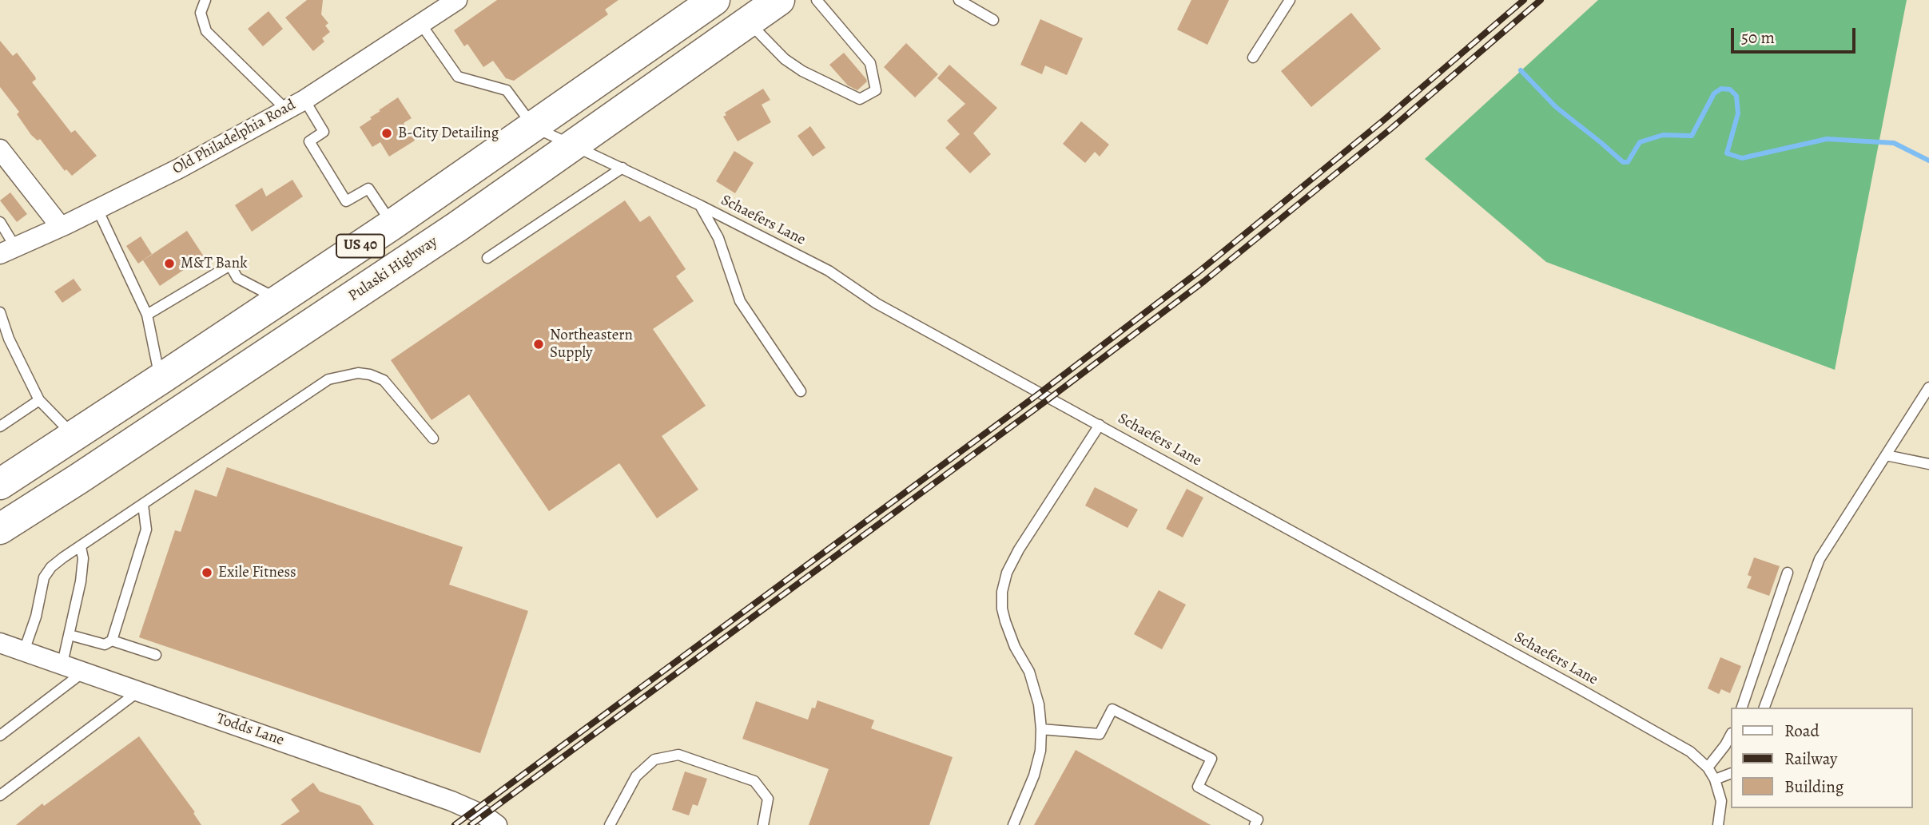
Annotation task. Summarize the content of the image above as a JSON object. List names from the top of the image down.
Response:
{
  "streets": {
    "highway": ["US 40", "Pulaski Highway"],
    "street": ["Old Philadelphia Road", "Todds Lane"],
    "lane": ["Schaefers Lane"]
  },
  "crossings": [
    ["Schaefers Lane", "US 40"],
    ["Schaefers Lane", "Pulaski Highway"]
  ],
  "places": [
    "B-City Detailing",
    "M&T Bank",
    "Northeastern Supply",
    "Exile Fitness"
  ],
  "legend": ["Road", "Railway", "Building"],
  "scale_bar": "50 m"
}
